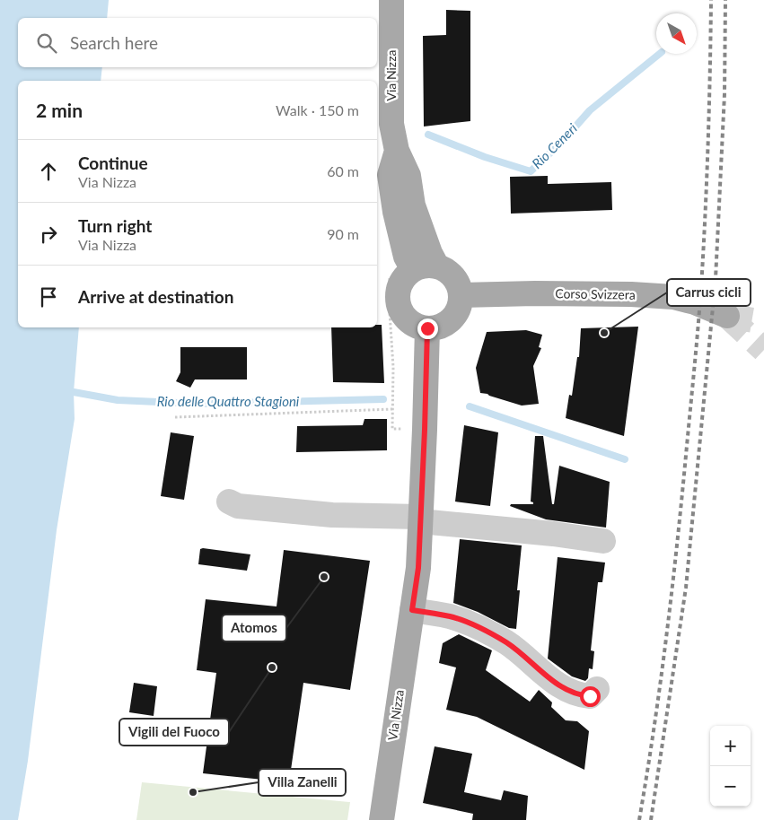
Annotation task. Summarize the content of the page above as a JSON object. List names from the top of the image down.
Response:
{
  "streets": {
    "main road": ["Via Nizza", "Corso Svizzera"]
  },
  "crossings": [
    ["Via Nizza", "Corso Svizzera"]
  ],
  "water": ["Rio Ceneri", "Rio delle Quattro Stagioni"],
  "places": [
    "Carrus cicli",
    "Atomos",
    "Vigili del Fuoco",
    "Villa Zanelli"
  ],
  "north": "bottom right",
  "page": {
    "search": "Search here",
    "heading": ["2 min", "Walk · 150 m"],
    "list": [
      ["Continue", "Via Nizza", "60 m"],
      ["Turn right", "Via Nizza", "90 m"],
      "Arrive at destination"
    ],
    "map_buttons": ["+", "−"]
  }
}
